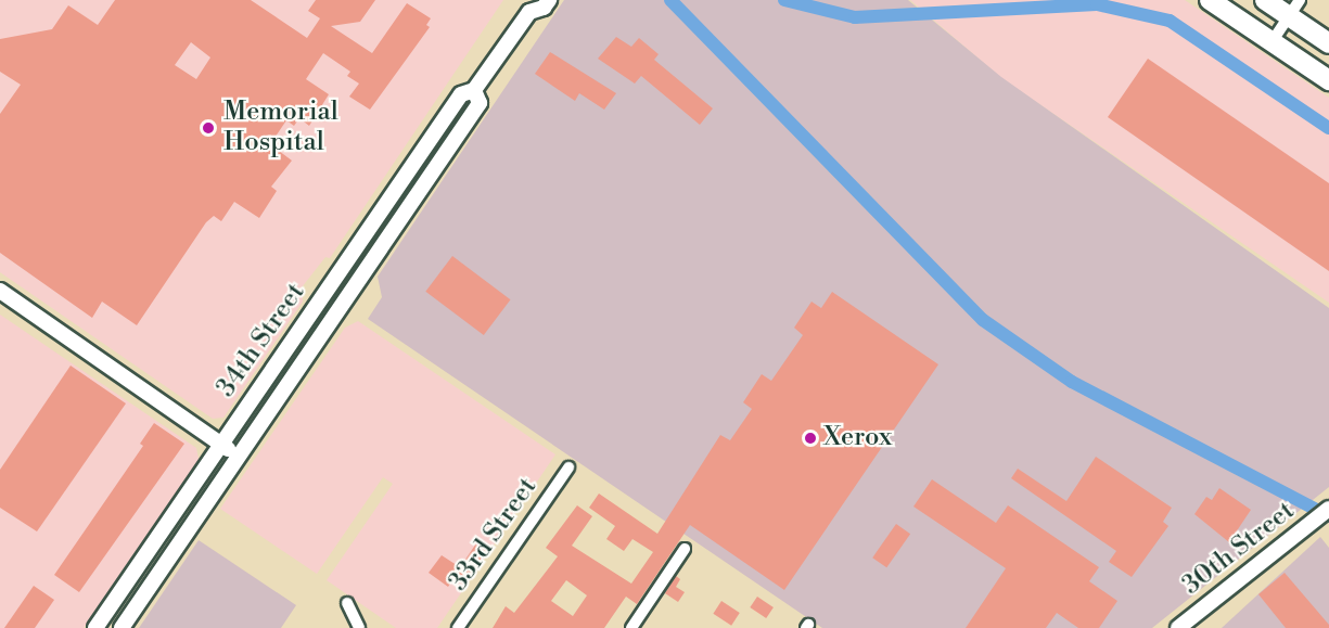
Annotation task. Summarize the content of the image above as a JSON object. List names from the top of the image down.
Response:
{
  "streets": {
    "street": ["34th Street", "33rd Street", "30th Street"]
  },
  "places": ["Memorial Hospital", "Xerox"]
}
